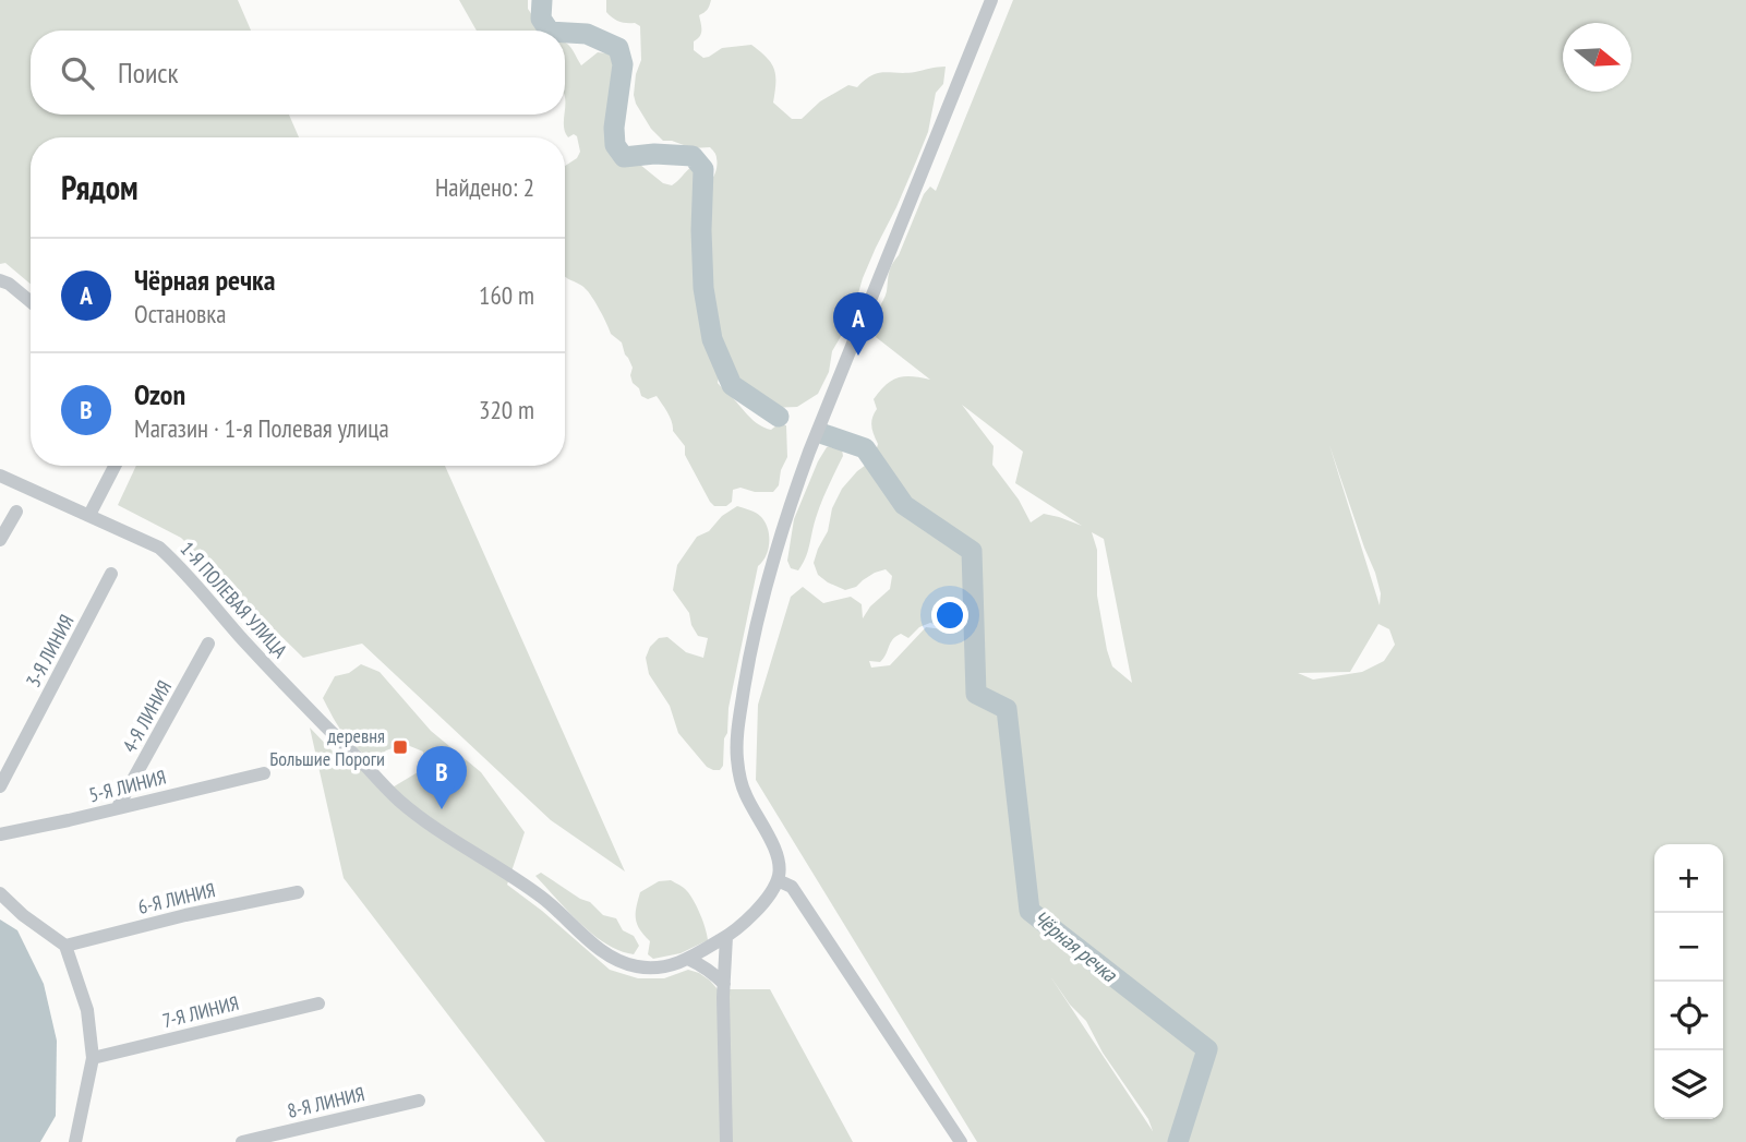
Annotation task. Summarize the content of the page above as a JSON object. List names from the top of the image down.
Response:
{
  "streets": {
    "street": [
      "1-Я ПОЛЕВАЯ УЛИЦА",
      "3-Я ЛИНИЯ",
      "4-Я ЛИНИЯ",
      "5-Я ЛИНИЯ",
      "6-Я ЛИНИЯ",
      "7-Я ЛИНИЯ",
      "8-Я ЛИНИЯ"
    ]
  },
  "crossings": [
    ["4-Я ЛИНИЯ", "5-Я ЛИНИЯ"]
  ],
  "water": ["Чёрная речка"],
  "places": {
    "transit": ["деревня Большие Пороги"]
  },
  "north": "right",
  "page": {
    "search": "Поиск",
    "heading": ["Рядом", "Найдено: 2"],
    "list": [
      {
        "mark": "A",
        "name": "Чёрная речка",
        "note": "Остановка",
        "value": "160 m"
      },
      {
        "mark": "B",
        "name": "Ozon",
        "note": "Магазин · 1-я Полевая улица",
        "value": "320 m"
      }
    ],
    "pins": ["A", "B"],
    "map_buttons": ["+", "−"]
  }
}
